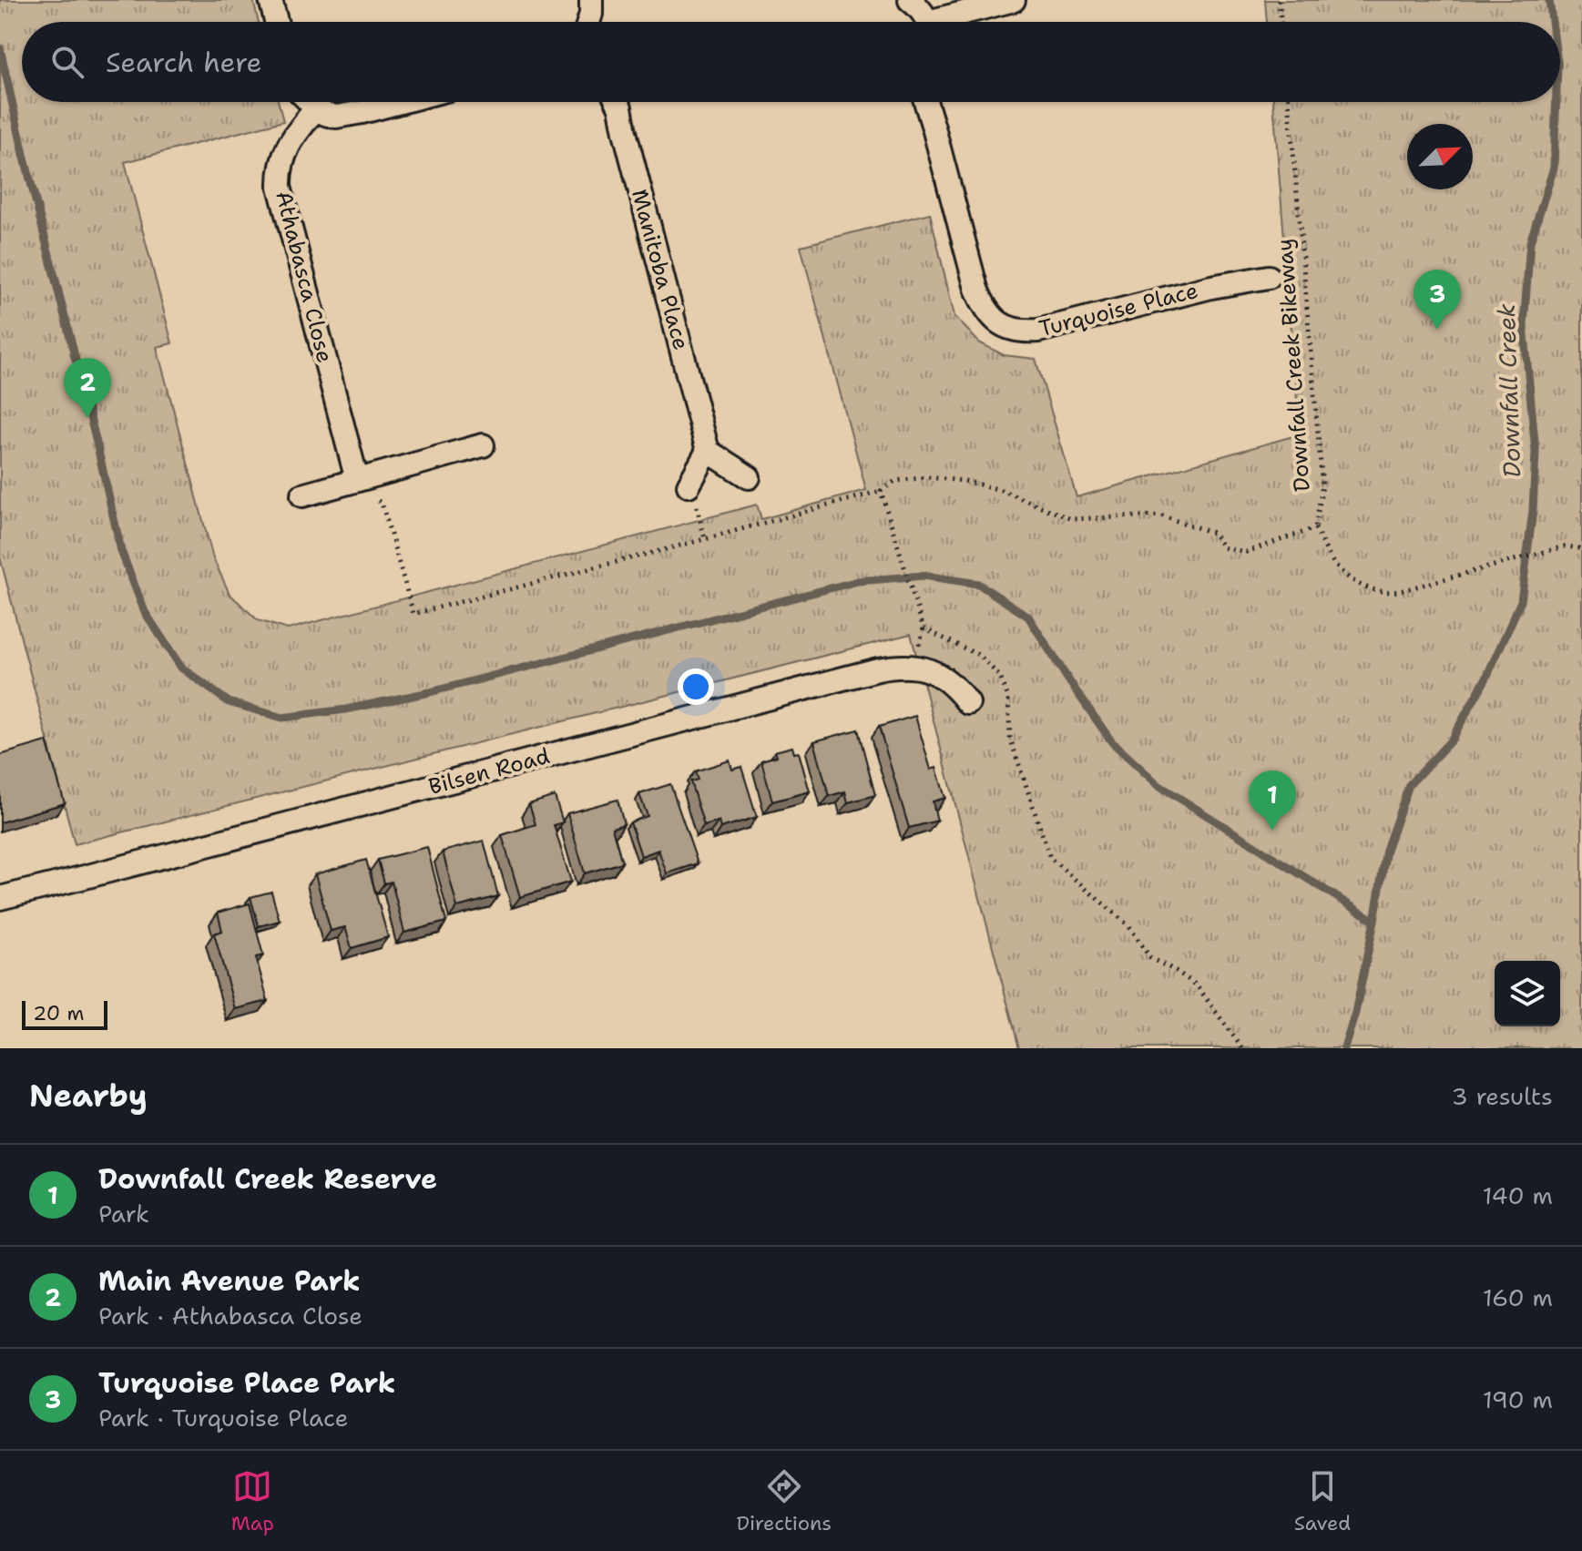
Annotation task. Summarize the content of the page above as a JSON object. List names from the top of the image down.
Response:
{
  "streets": {
    "street": [
      "Manitoba Place",
      "Athabasca Close",
      "Turquoise Place",
      "Bilsen Road"
    ],
    "path": ["Downfall Creek Bikeway"]
  },
  "water": ["Downfall Creek"],
  "scale_bar": "20 m",
  "north": "top right",
  "page": {
    "search": "Search here",
    "pins": ["3", "2", "1"],
    "scale": "20 m",
    "heading": ["Nearby", "3 results"],
    "list": [
      {
        "mark": "1",
        "name": "Downfall Creek Reserve",
        "note": "Park",
        "value": "140 m"
      },
      {
        "mark": "2",
        "name": "Main Avenue Park",
        "note": "Park · Athabasca Close",
        "value": "160 m"
      },
      {
        "mark": "3",
        "name": "Turquoise Place Park",
        "note": "Park · Turquoise Place",
        "value": "190 m"
      }
    ],
    "nav": ["Map", "Directions", "Saved"]
  }
}
